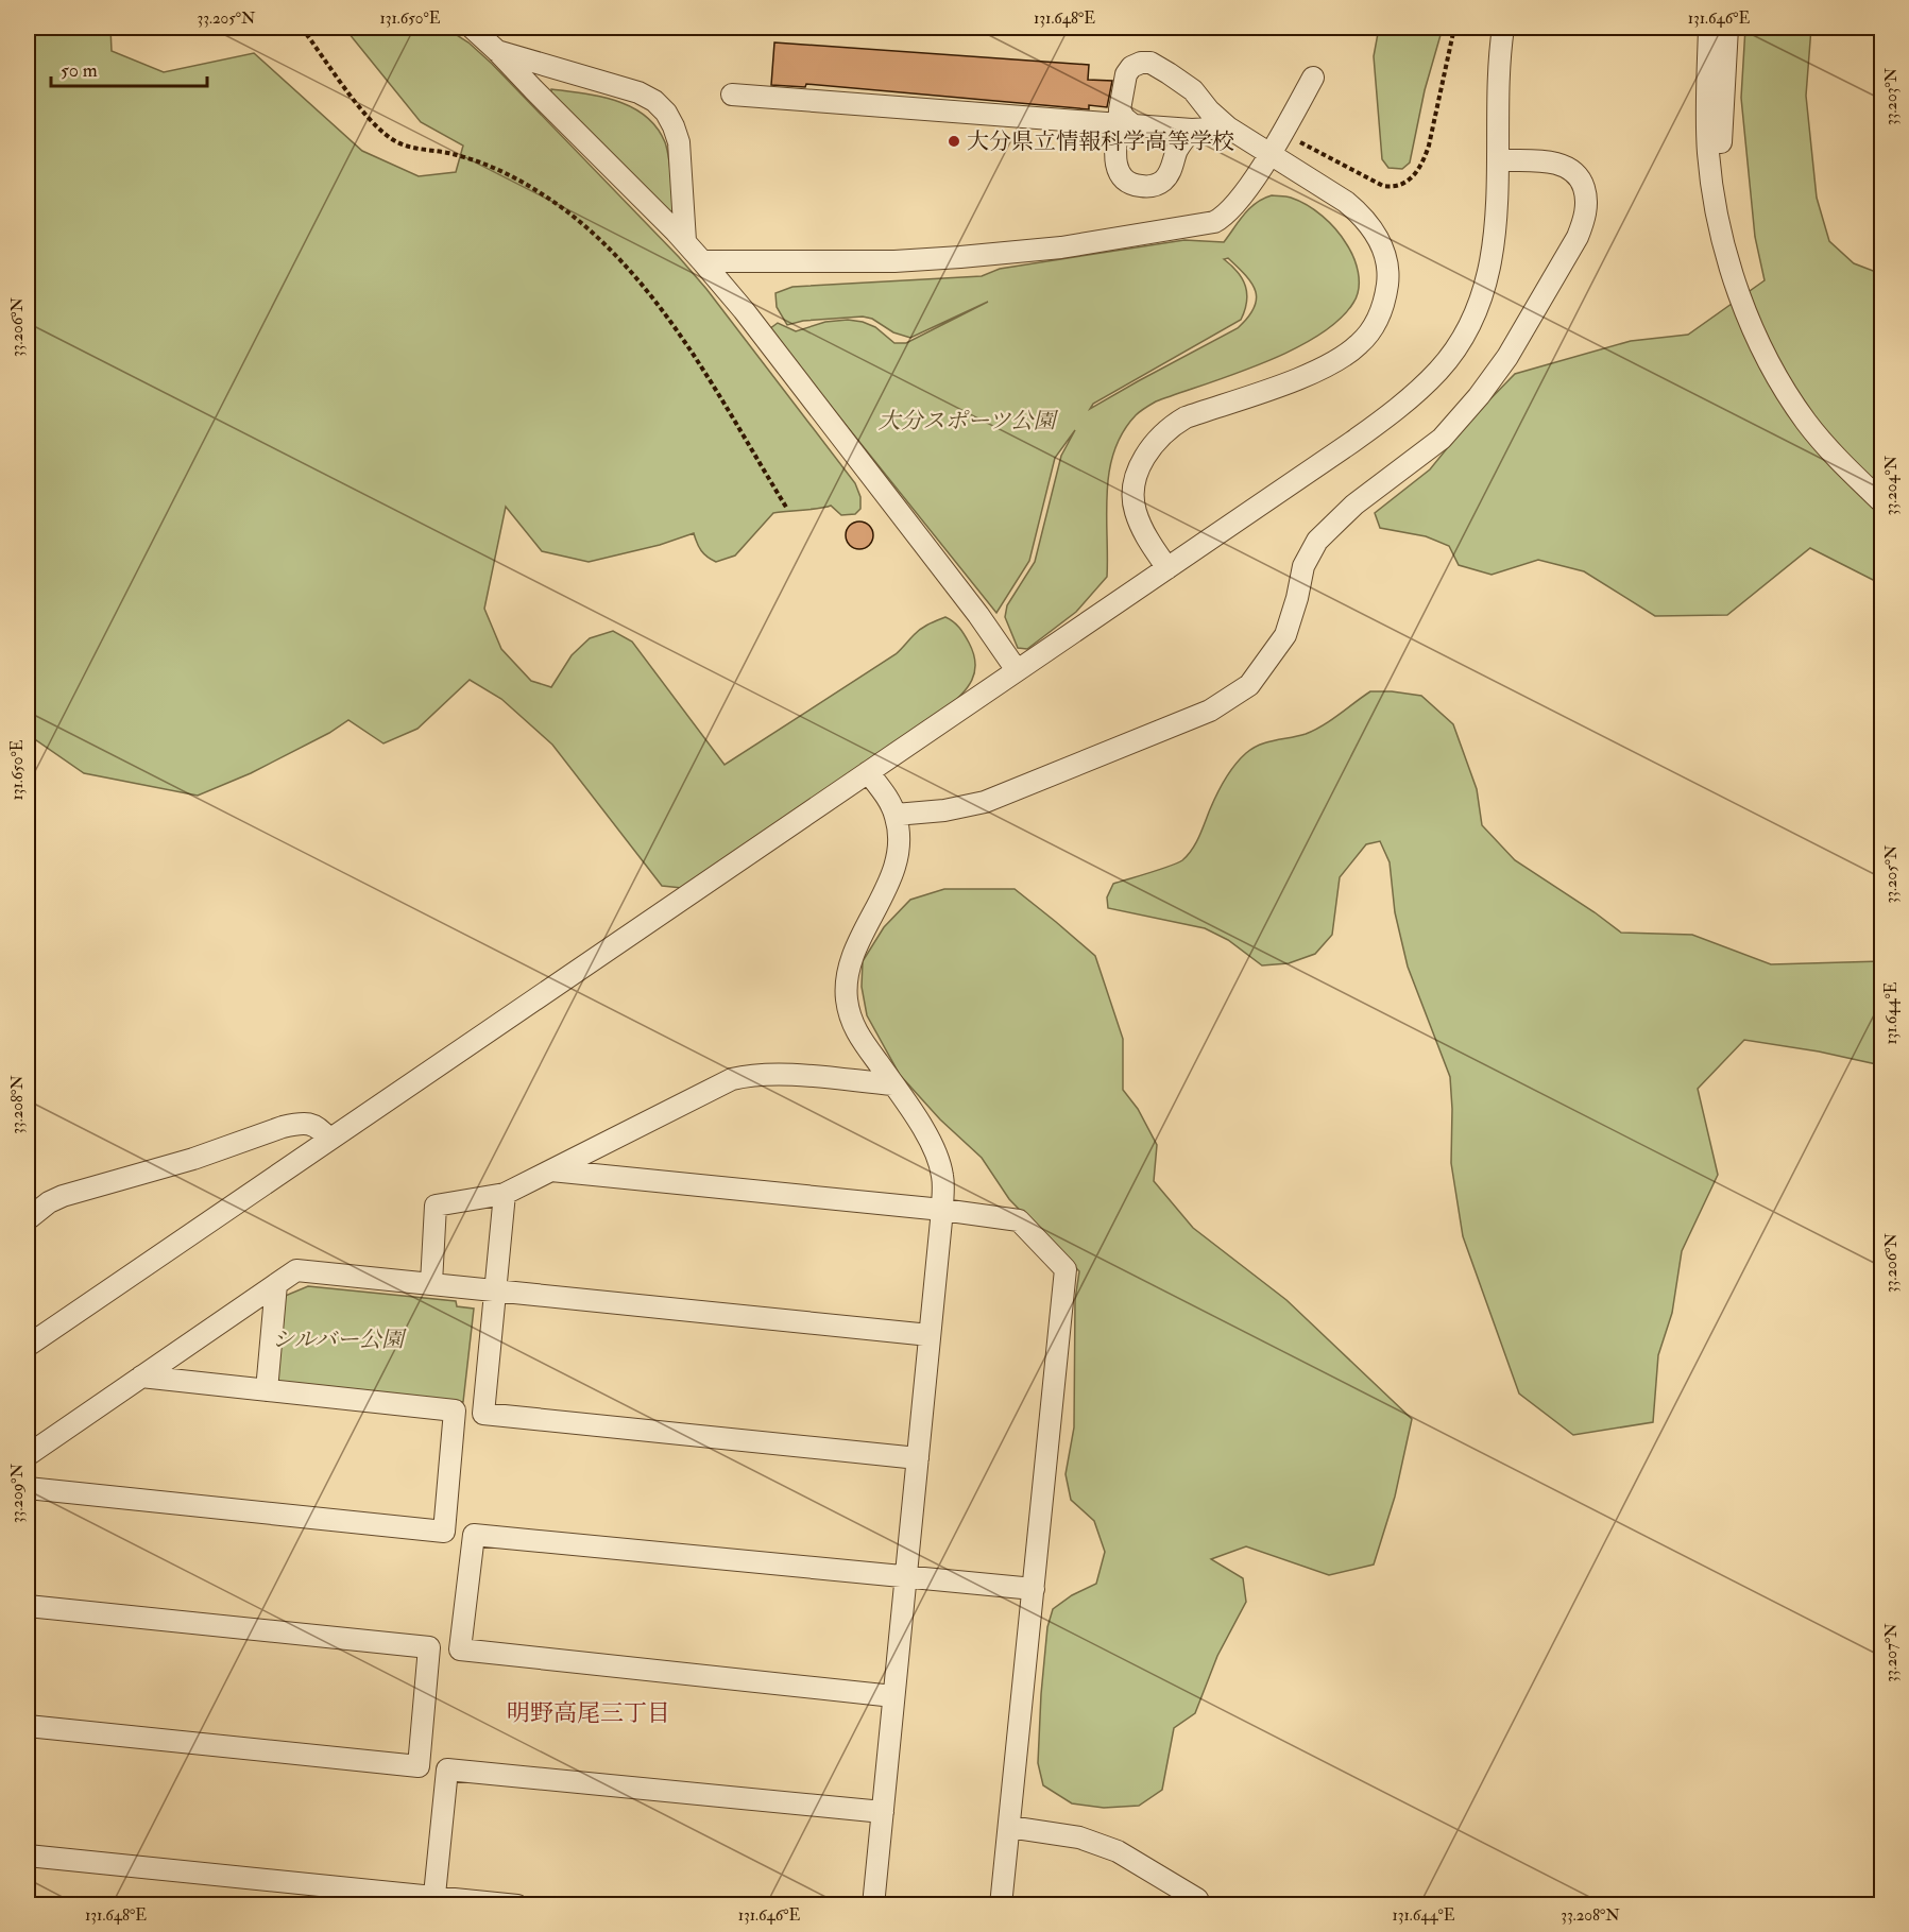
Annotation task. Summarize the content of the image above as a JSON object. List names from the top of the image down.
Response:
{
  "districts": ["明野高尾三丁目"],
  "parks": ["大分スポーツ公園", "シルバー公園"],
  "places": ["大分県立情報科学高等学校"],
  "scale_bar": "50 m",
  "coordinates": [
    "33.205°N",
    "131.650°E",
    "131.648°E",
    "131.646°E",
    "33.203°N",
    "33.206°N",
    "33.204°N",
    "131.644°E",
    "33.208°N",
    "33.209°N",
    "33.207°N"
  ]
}
